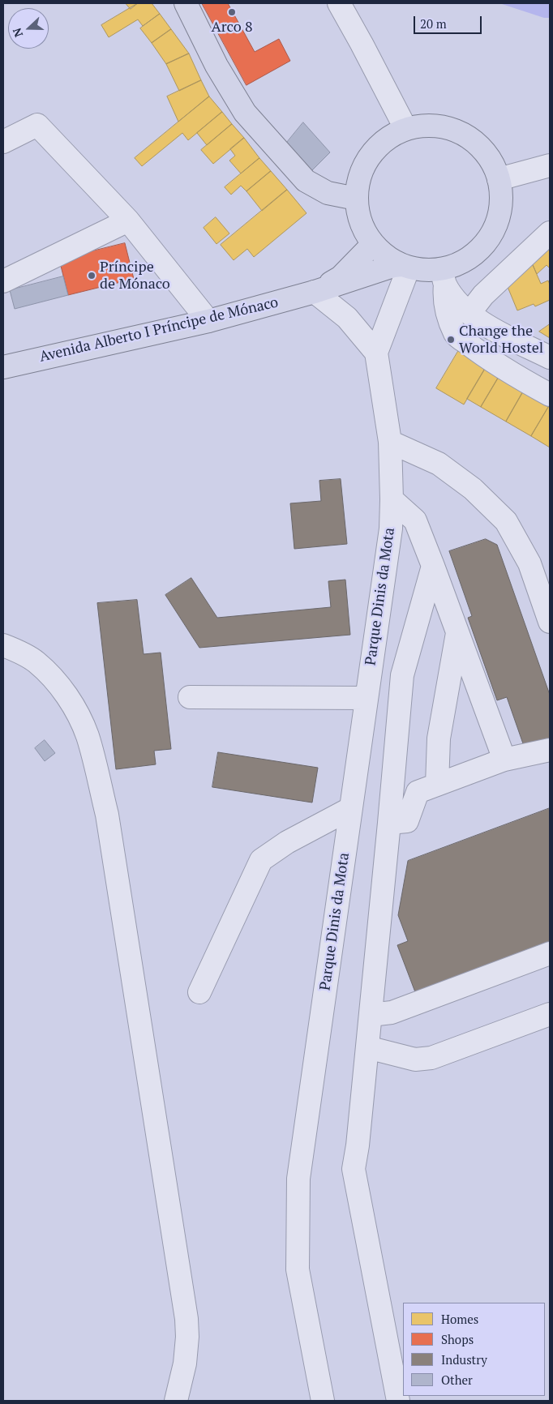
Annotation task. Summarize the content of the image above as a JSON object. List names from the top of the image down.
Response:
{
  "streets": {
    "main road": ["Avenida Alberto I Príncipe de Mónaco"],
    "street": ["Parque Dinis da Mota"]
  },
  "places": ["Arco 8", "Príncipe de Mónaco", "Change the World Hostel"],
  "legend": [
    "Homes",
    "Shops",
    "Industry",
    "Other"
  ],
  "scale_bar": "20 m",
  "north": "left"
}
